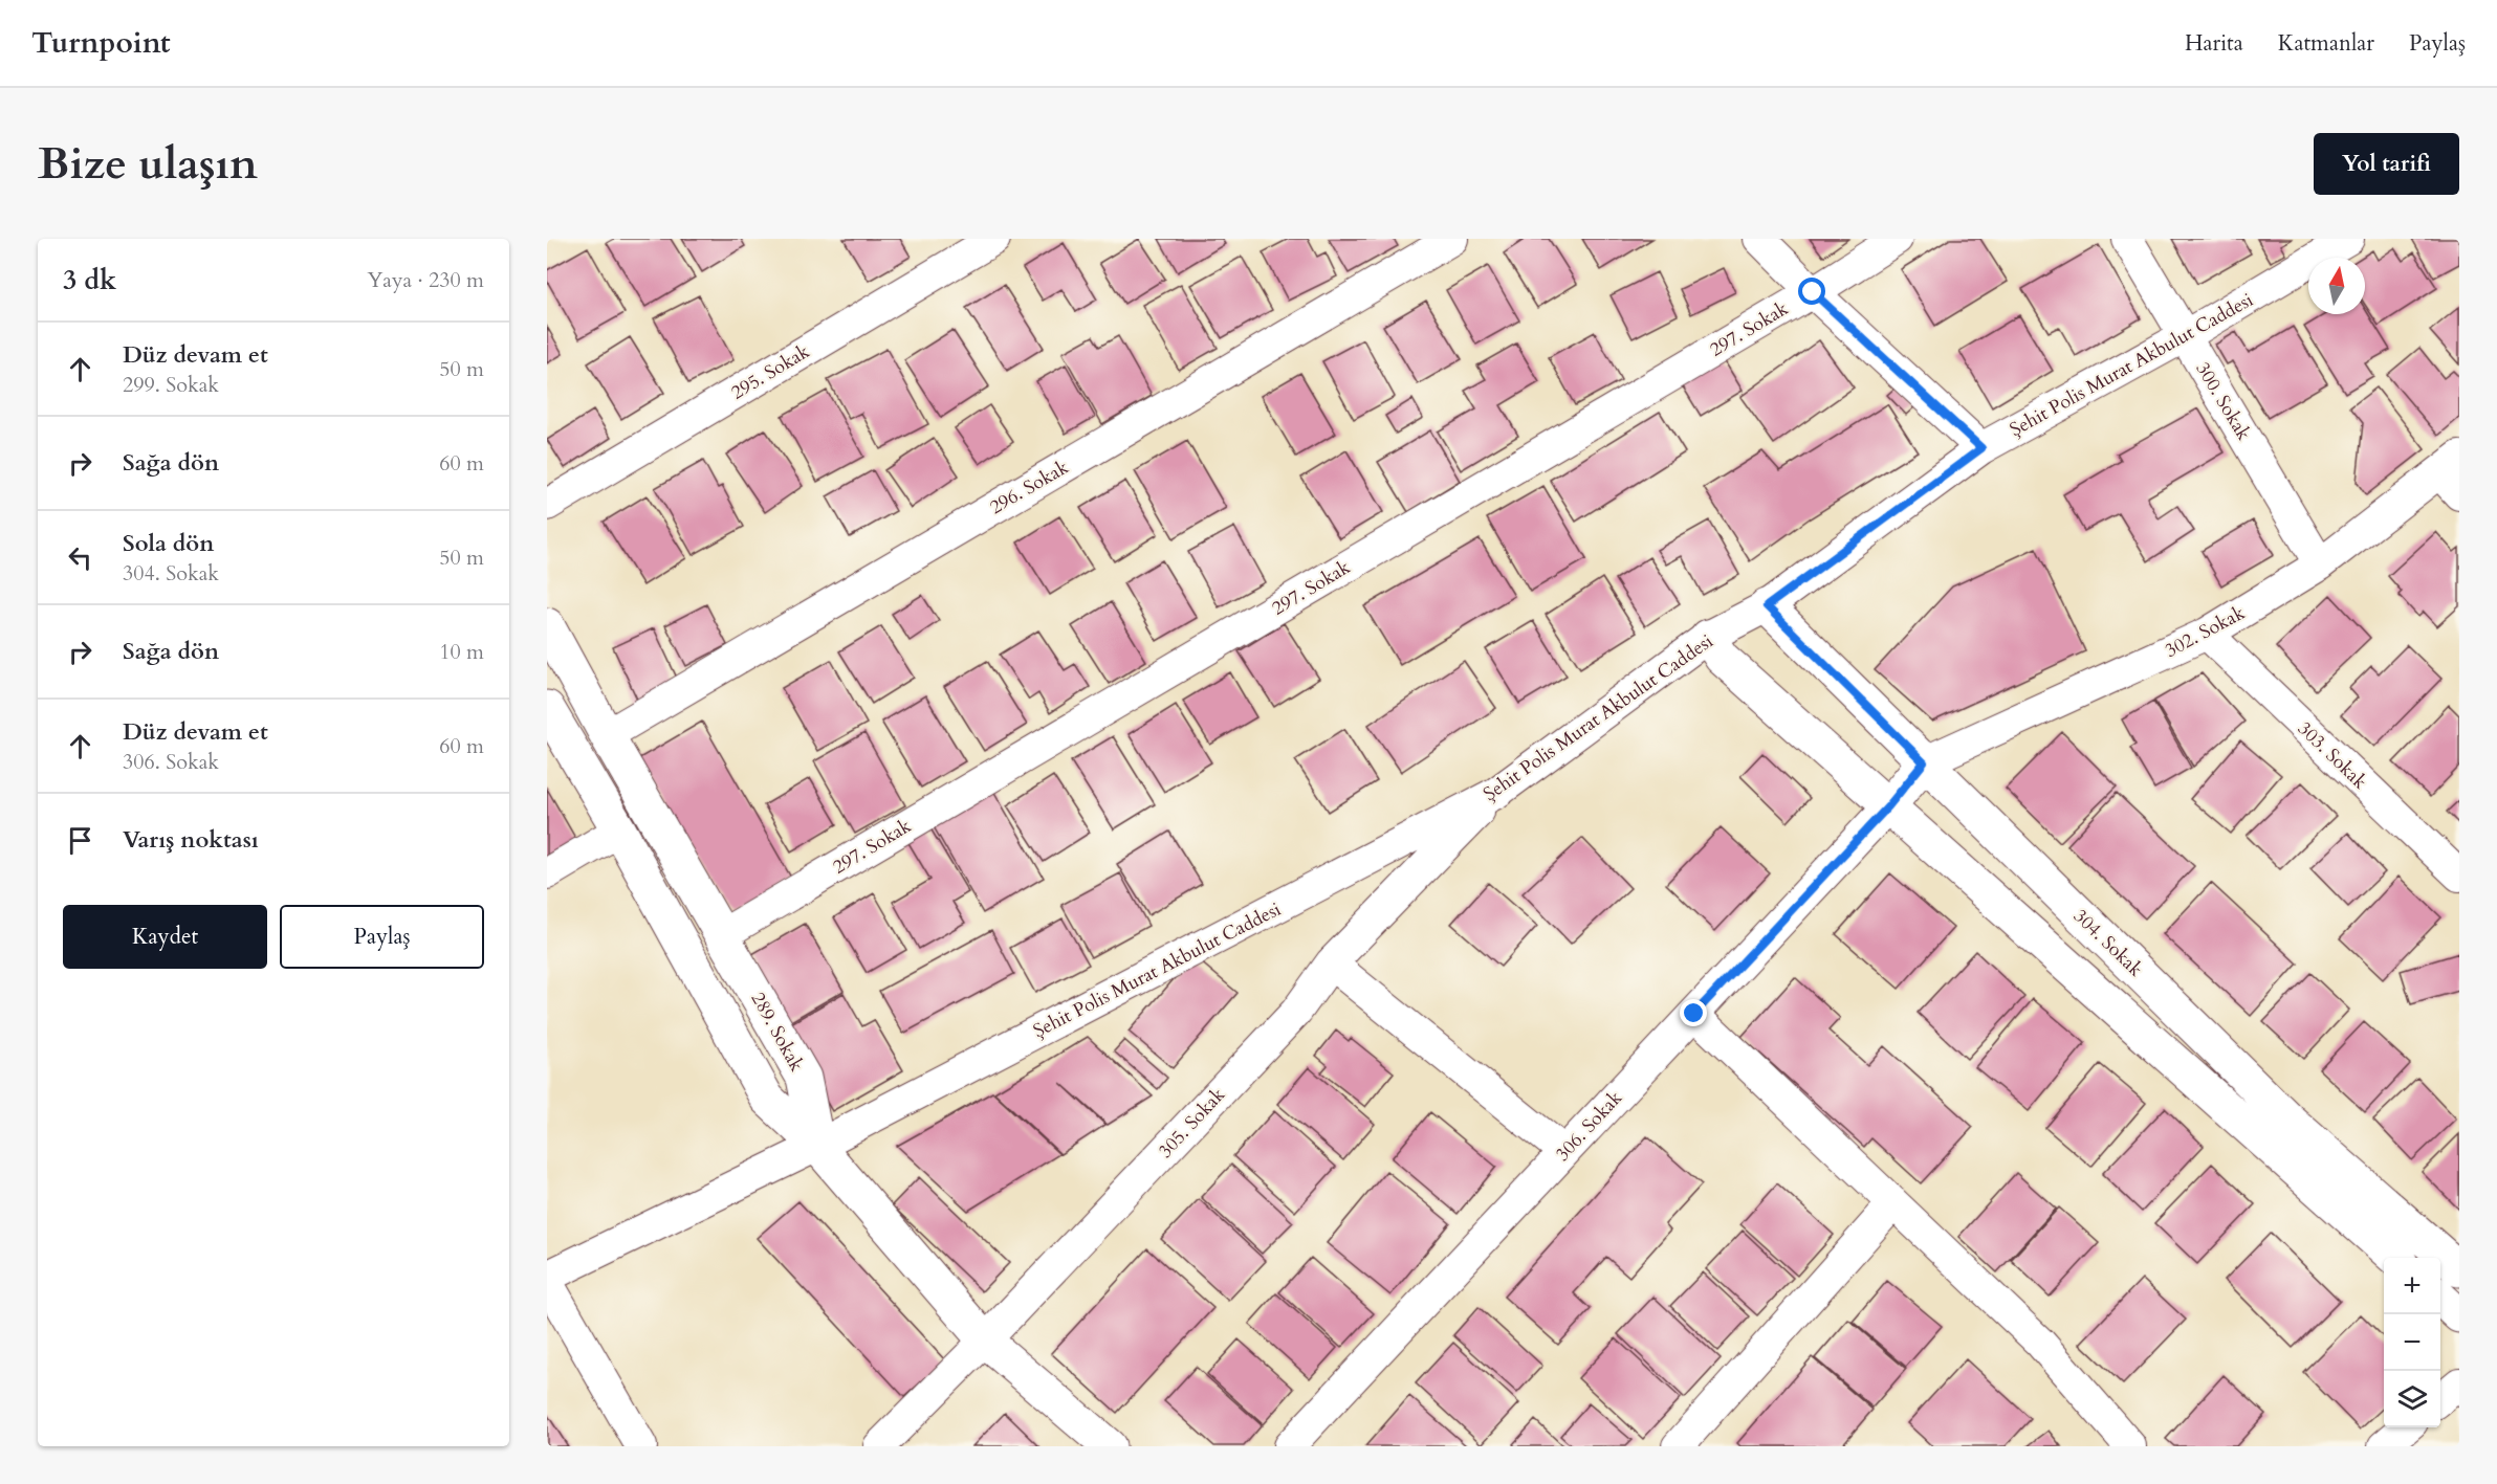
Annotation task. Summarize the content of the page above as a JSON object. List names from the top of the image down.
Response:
{
  "streets": {
    "street": [
      "297. Sokak",
      "Şehit Polis Murat Akbulut Caddesi",
      "295. Sokak",
      "300. Sokak",
      "296. Sokak",
      "302. Sokak",
      "303. Sokak",
      "304. Sokak",
      "289. Sokak",
      "305. Sokak",
      "306. Sokak"
    ]
  },
  "crossings": [
    ["297. Sokak", "289. Sokak"],
    ["Şehit Polis Murat Akbulut Caddesi", "300. Sokak"],
    ["Şehit Polis Murat Akbulut Caddesi", "304. Sokak"],
    ["Şehit Polis Murat Akbulut Caddesi", "289. Sokak"],
    ["Şehit Polis Murat Akbulut Caddesi", "305. Sokak"],
    ["300. Sokak", "302. Sokak"],
    ["296. Sokak", "289. Sokak"],
    ["302. Sokak", "303. Sokak"],
    ["302. Sokak", "304. Sokak"],
    ["289. Sokak", "305. Sokak"]
  ],
  "north": "top",
  "page": {
    "header": "Turnpoint",
    "nav": ["Harita", "Katmanlar", "Paylaş"],
    "buttons": [
      "Yol tarifi",
      ["Kaydet", "Paylaş"]
    ],
    "title": "Bize ulaşın",
    "heading": ["3 dk", "Yaya · 230 m"],
    "list": [
      ["Düz devam et", "299. Sokak", "50 m"],
      ["Sağa dön", "60 m"],
      ["Sola dön", "304. Sokak", "50 m"],
      ["Sağa dön", "10 m"],
      ["Düz devam et", "306. Sokak", "60 m"],
      "Varış noktası"
    ],
    "map_buttons": ["+", "−"]
  }
}
